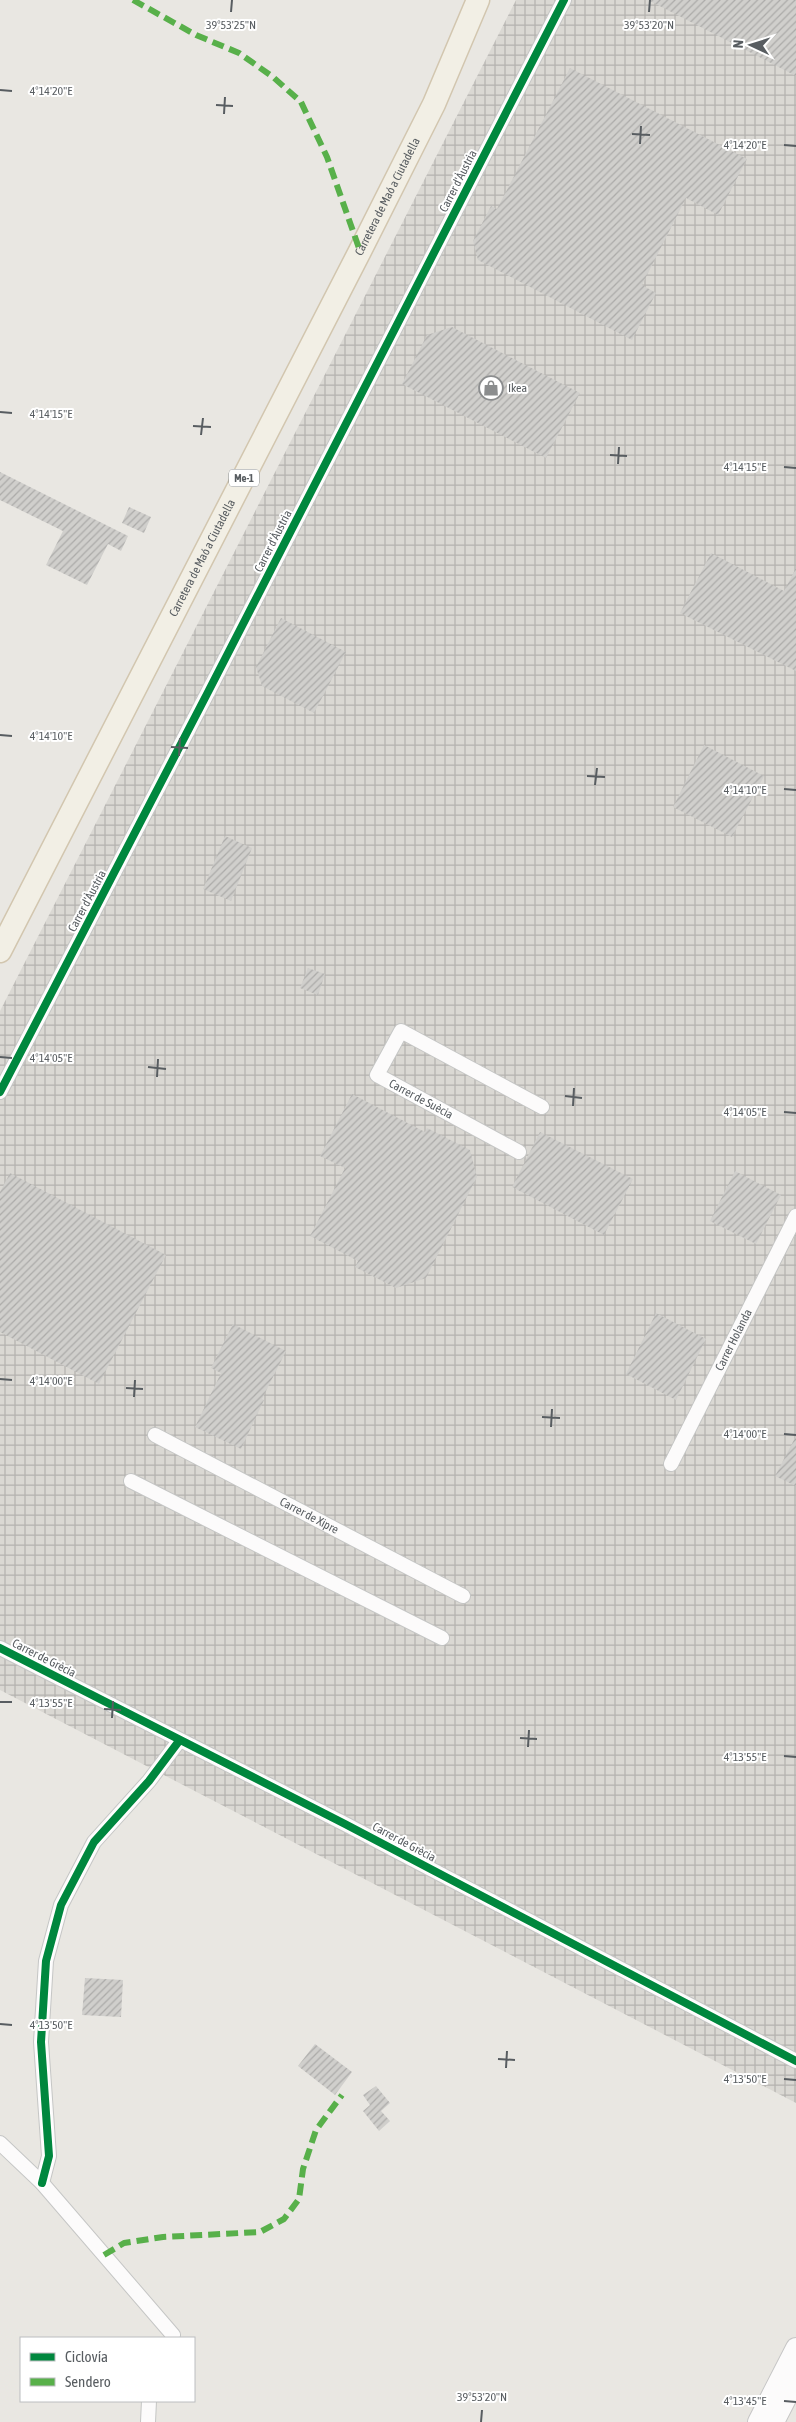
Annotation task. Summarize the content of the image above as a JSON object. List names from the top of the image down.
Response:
{
  "streets": {
    "main road": ["Carretera de Maó a Ciutadella", "Me-1"],
    "street": [
      "Carrer d'Àustria",
      "Carrer de Suècia",
      "Carrer Holanda",
      "Carrer de Xipre",
      "Carrer de Grècia"
    ]
  },
  "places": {
    "shop": ["Ikea"]
  },
  "legend": ["Ciclovía", "Sendero"],
  "north": "left",
  "coordinates": [
    "39°53'25\"N",
    "39°53'20\"N",
    "4°14'20\"E",
    "4°14'15\"E",
    "4°14'10\"E",
    "4°14'05\"E",
    "4°14'00\"E",
    "4°13'55\"E",
    "4°13'50\"E",
    "4°13'45\"E"
  ]
}
